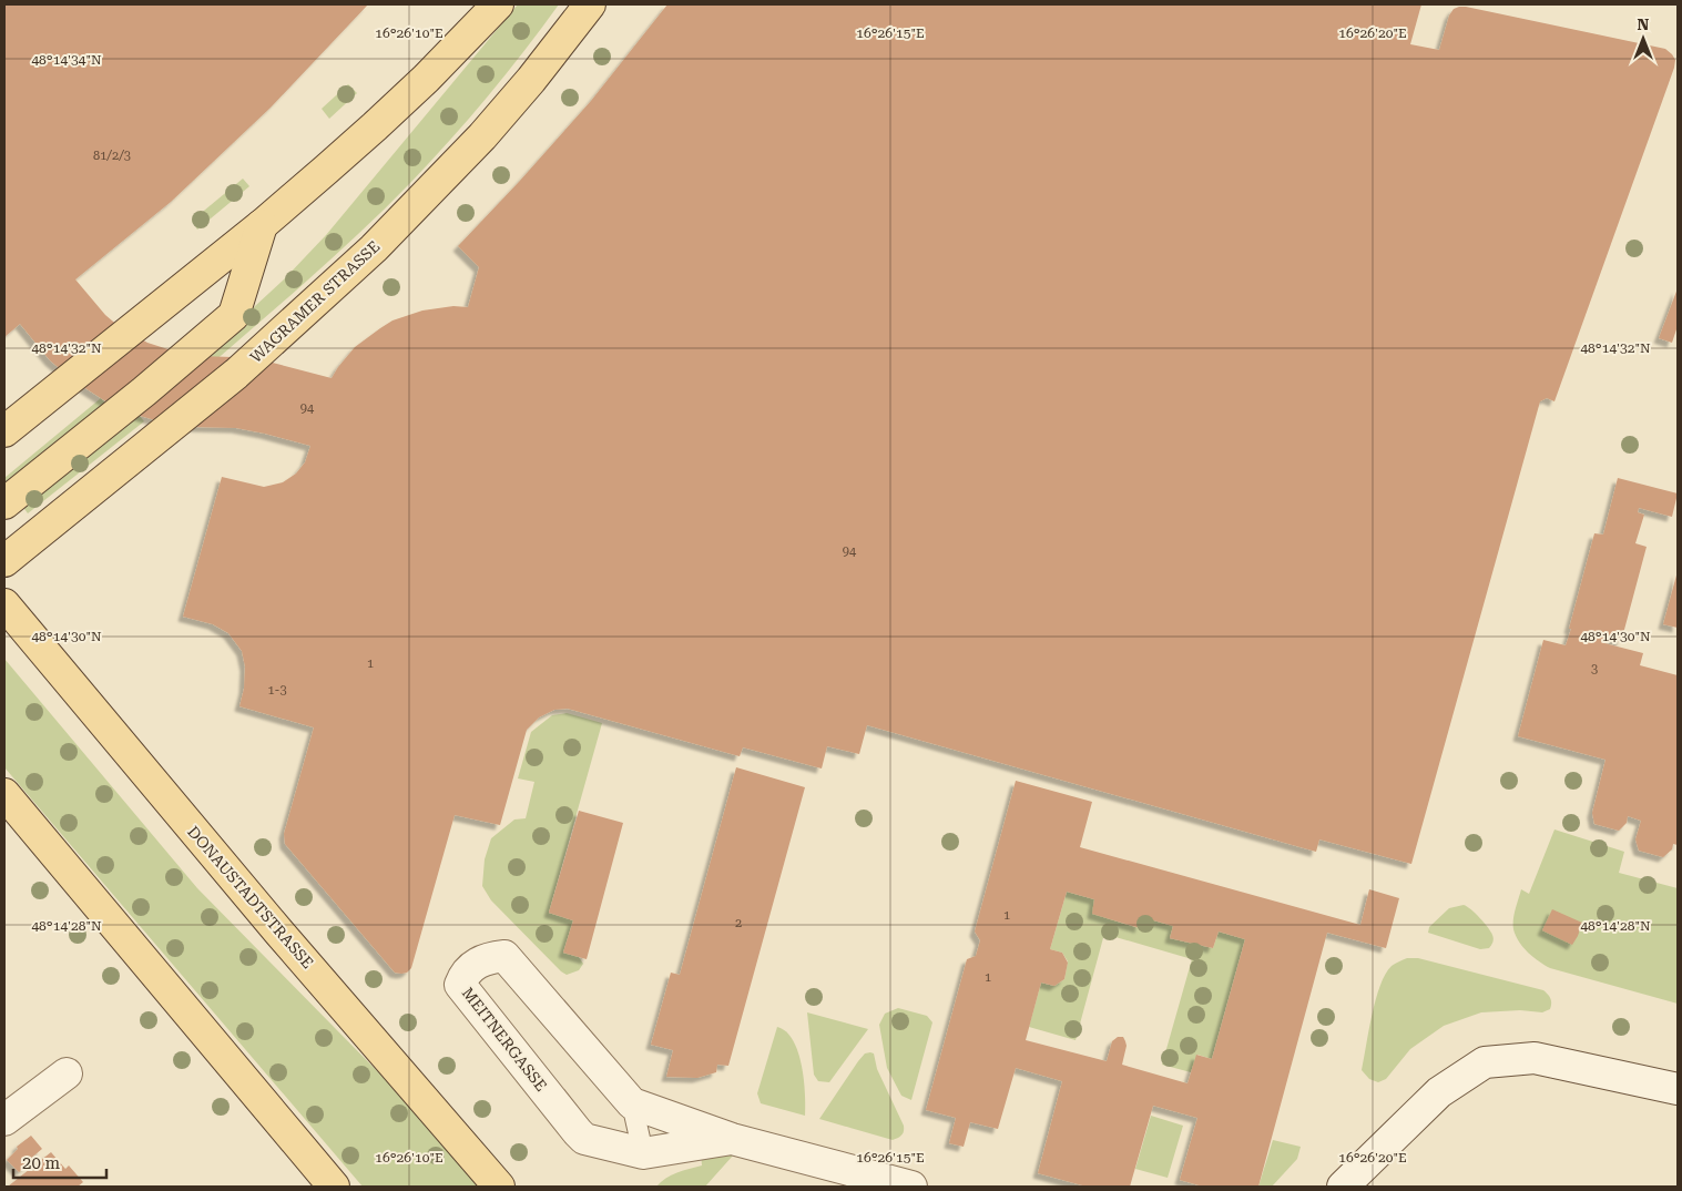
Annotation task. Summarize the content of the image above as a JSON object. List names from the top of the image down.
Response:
{
  "streets": {
    "main road": ["WAGRAMER STRASSE", "DONAUSTADTSTRASSE"],
    "street": ["MEITNERGASSE"]
  },
  "house_numbers": [
    "81/2/3",
    "94",
    "94",
    "1",
    "3",
    "1-3",
    "1",
    "2",
    "1"
  ],
  "scale_bar": "20 m",
  "north": "top",
  "coordinates": [
    "16°26'10\"E",
    "16°26'15\"E",
    "16°26'20\"E",
    "48°14'34\"N",
    "48°14'32\"N",
    "48°14'30\"N",
    "48°14'28\"N"
  ]
}
